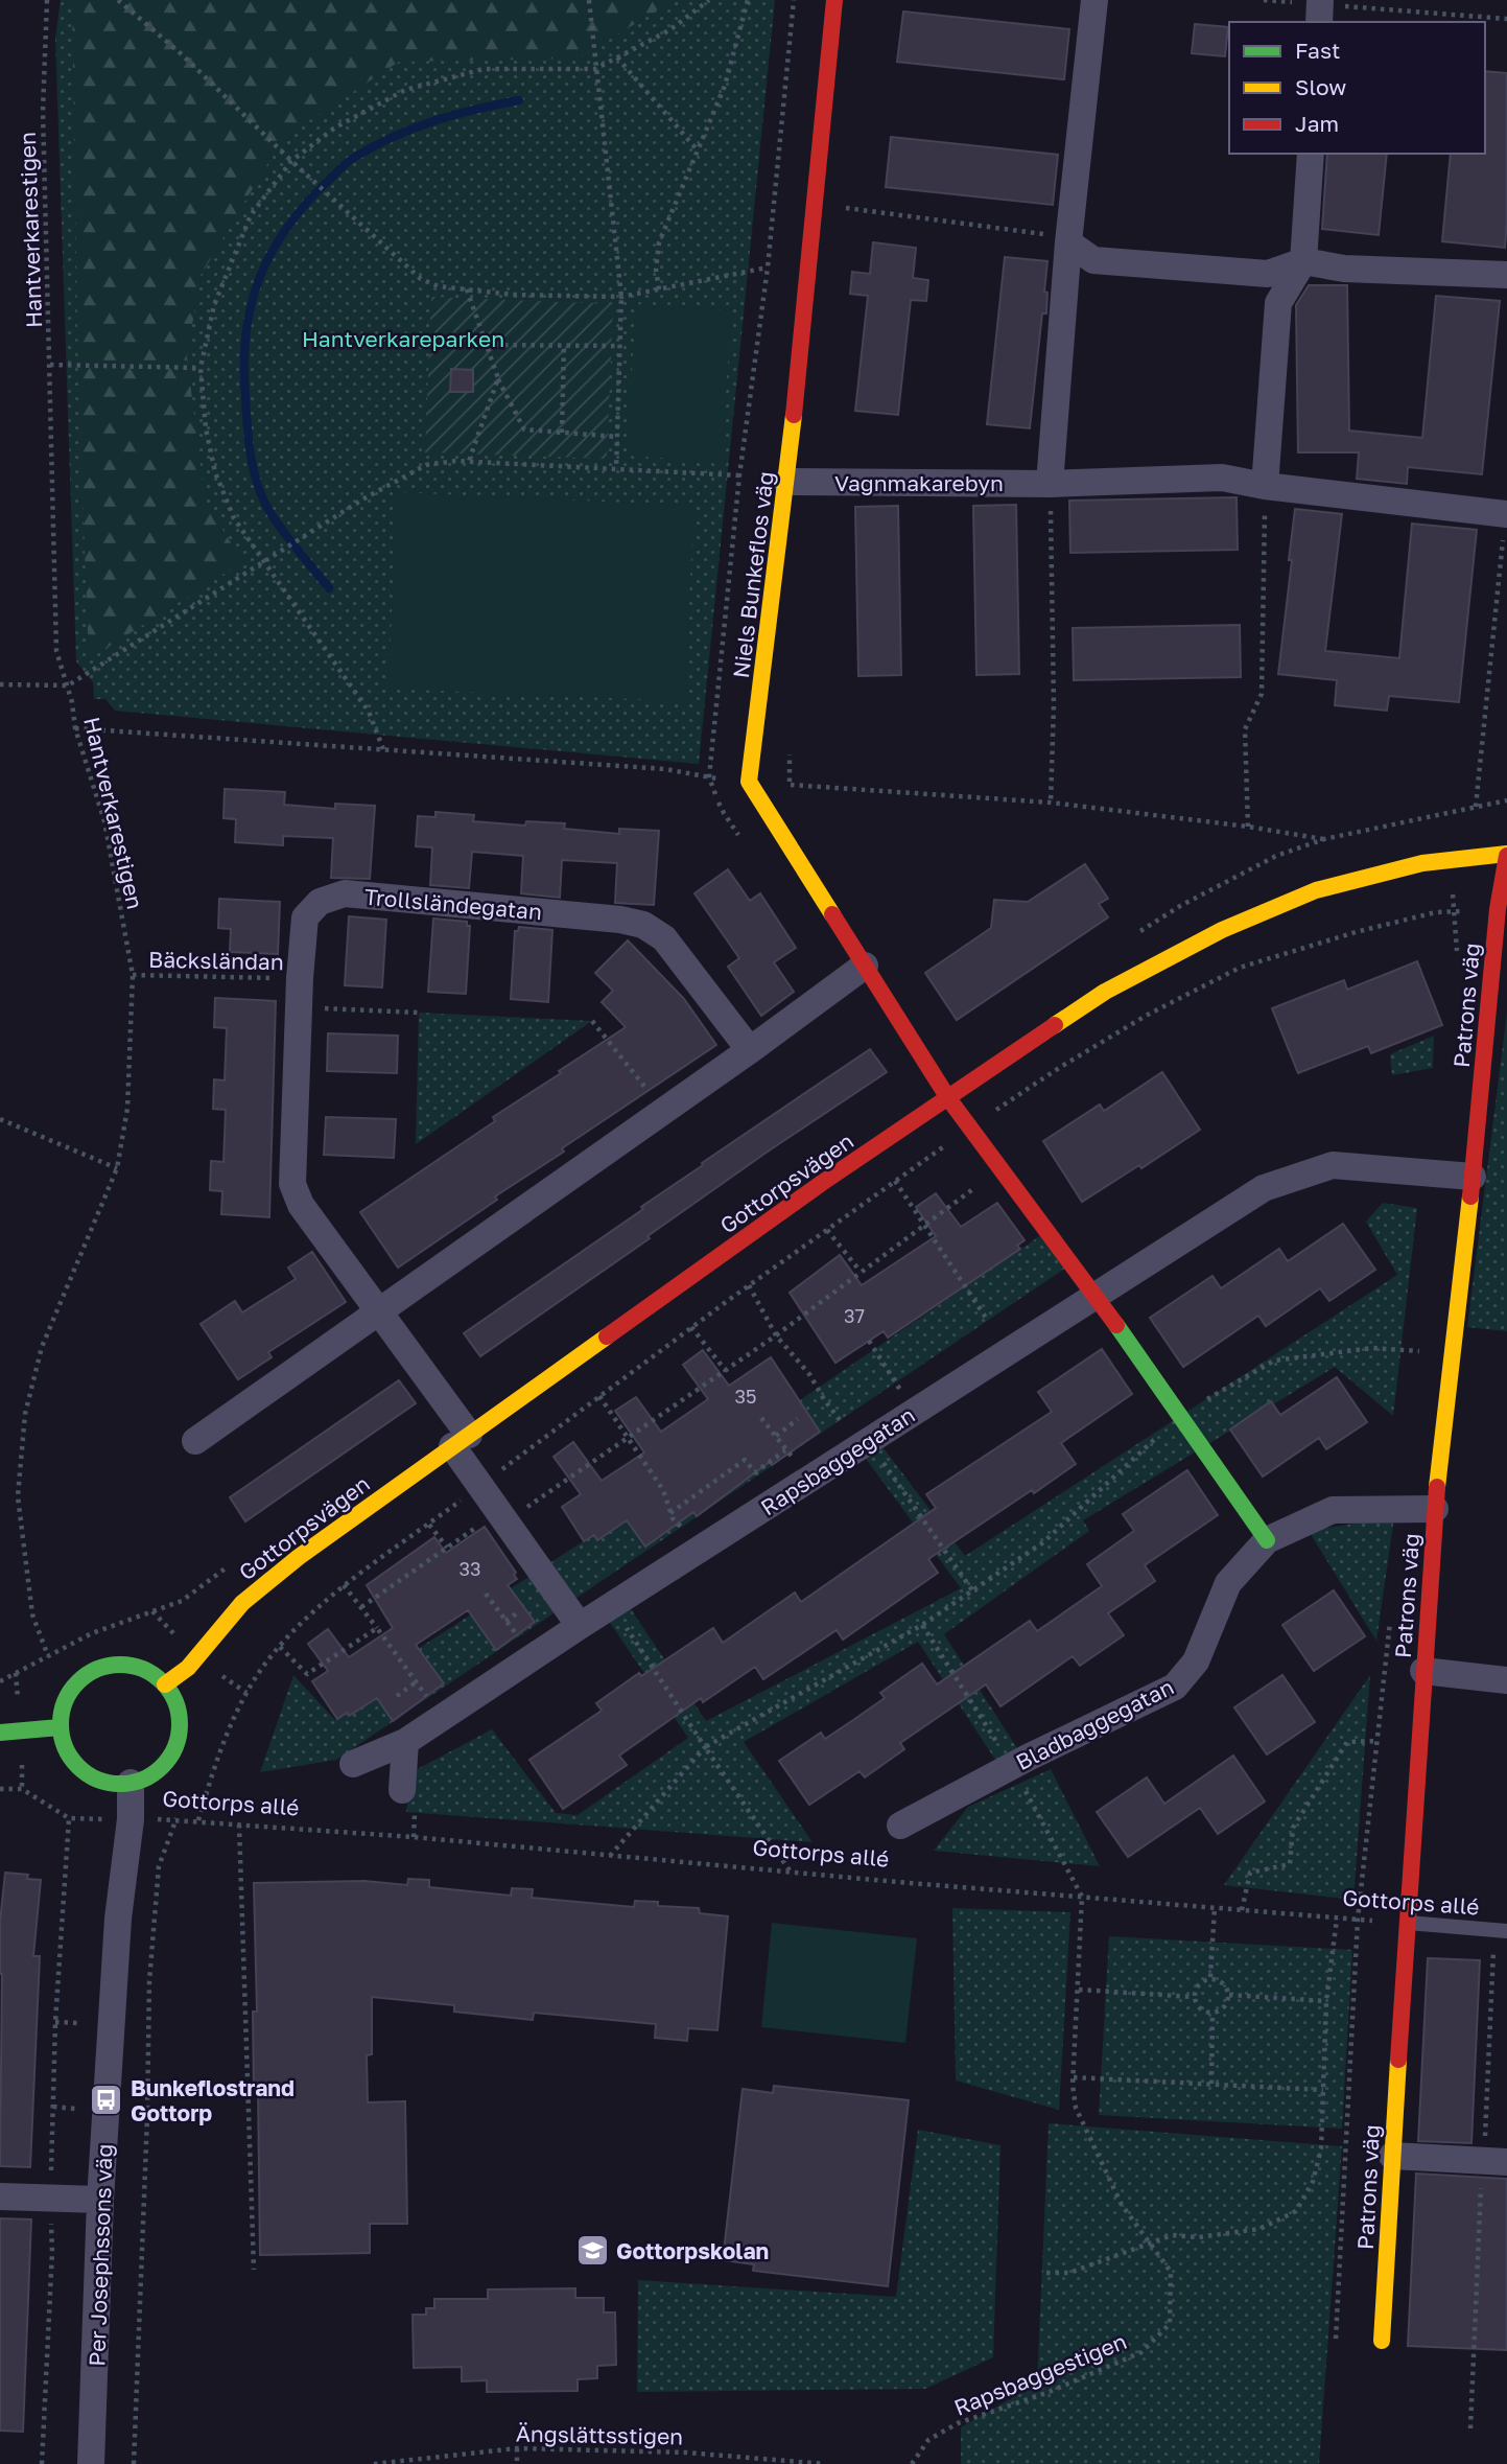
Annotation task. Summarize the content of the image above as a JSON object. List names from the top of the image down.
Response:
{
  "streets": {
    "street": [
      "Vagnmakarebyn",
      "Niels Bunkeflos väg",
      "Trollsländegatan",
      "Patrons väg",
      "Gottorpsvägen",
      "Rapsbaggegatan",
      "Bladbaggegatan",
      "Per Josephssons väg"
    ],
    "lane": ["Gottorps allé"],
    "path": [
      "Hantverkarestigen",
      "Bäcksländan",
      "Rapsbaggestigen",
      "Ängslättsstigen"
    ]
  },
  "crossings": [
    ["Hantverkarestigen", "Bäcksländan"],
    ["Vagnmakarebyn", "Niels Bunkeflos väg"],
    ["Trollsländegatan", "Bäcksländan"],
    ["Trollsländegatan", "Gottorpsvägen"],
    ["Patrons väg", "Gottorpsvägen"],
    ["Patrons väg", "Rapsbaggegatan"],
    ["Patrons väg", "Bladbaggegatan"],
    ["Patrons väg", "Gottorps allé"],
    ["Gottorpsvägen", "Per Josephssons väg"],
    ["Gottorps allé", "Per Josephssons väg"],
    ["Gottorps allé", "Rapsbaggestigen"]
  ],
  "parks": ["Hantverkareparken"],
  "places": {
    "bus stop": ["Bunkeflostrand Gottorp"],
    "school or university": ["Gottorpskolan"]
  },
  "house_numbers": ["37", "35", "33"],
  "legend": ["Fast", "Slow", "Jam"]
}
